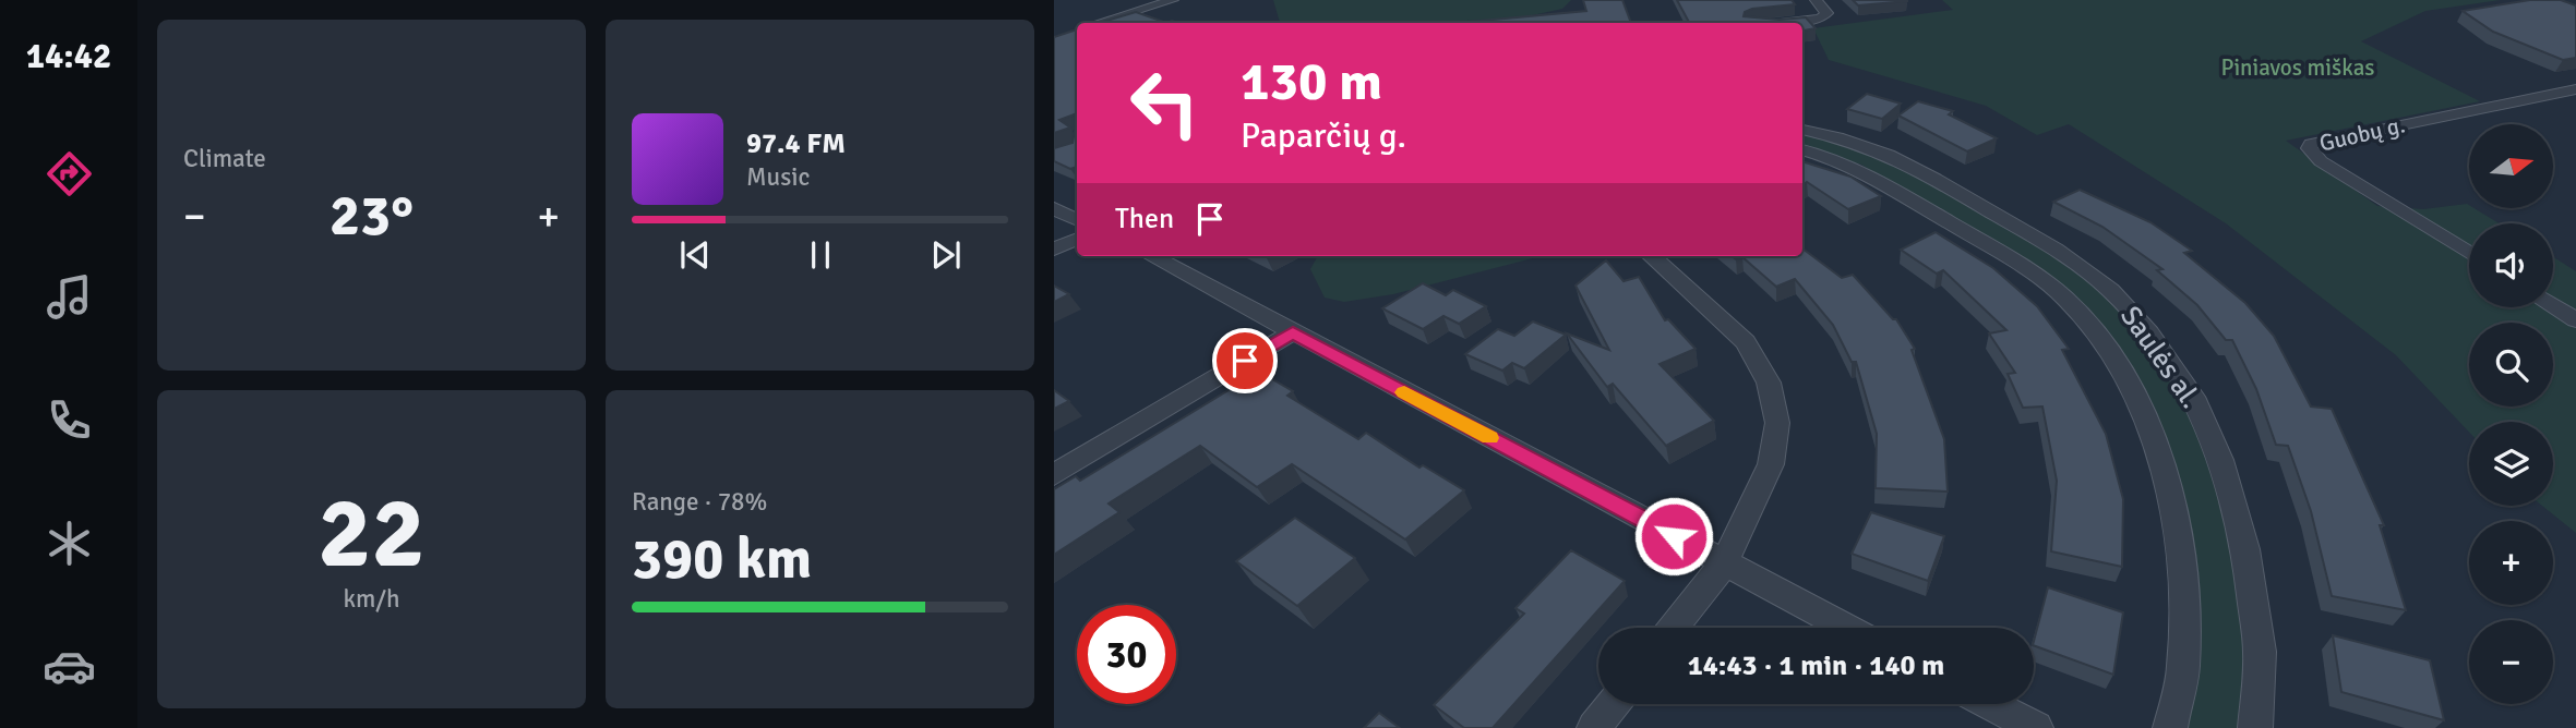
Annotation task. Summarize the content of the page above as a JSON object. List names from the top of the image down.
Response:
{
  "streets": {
    "street": ["Guobų g.", "Saulės al."]
  },
  "parks": ["Piniavos miškas"],
  "north": "right",
  "page": {
    "tabs": "14:42",
    "tile": [
      "Climate",
      ["22", "km/h"],
      ["Range · 78%", "390 km"]
    ],
    "turn": ["130 m", "Paparčių g."],
    "song": ["97.4 FM", "Music"],
    "map_buttons": ["+", "−"],
    "then": "Then",
    "heat": ["−", "23°", "+"],
    "limit": "30",
    "trip": "14:43 · 1 min · 140 m"
  }
}
